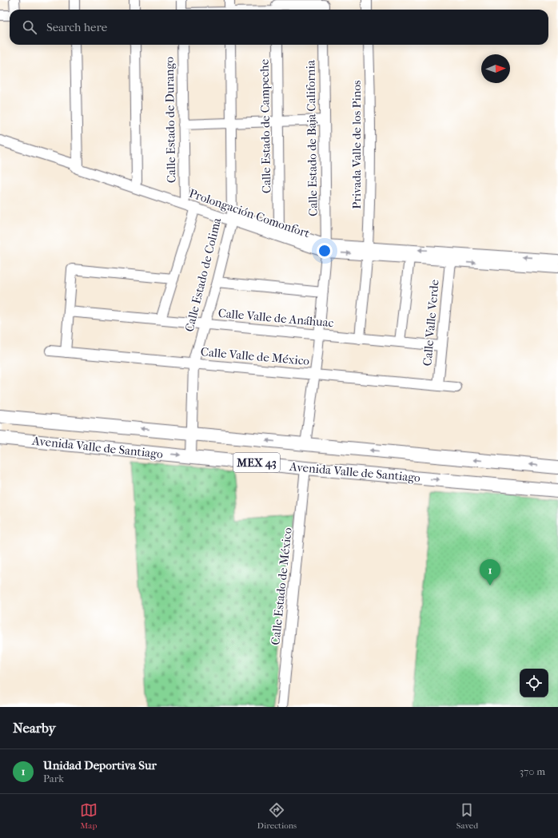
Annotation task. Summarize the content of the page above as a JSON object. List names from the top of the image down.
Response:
{
  "streets": {
    "main road": ["Avenida Valle de Santiago", "MEX 43"],
    "street": [
      "Calle Estado de Durango",
      "Calle Estado de Campeche",
      "Calle Estado de Baja California",
      "Privada Valle de los Pinos",
      "Prolongación Comonfort",
      "Calle Estado de Colima",
      "Calle Valle de Anáhuac",
      "Calle Valle Verde",
      "Calle Valle de México",
      "Calle Estado de México"
    ]
  },
  "crossings": [
    ["Calle Estado de Durango", "Prolongación Comonfort"],
    ["Calle Estado de Campeche", "Prolongación Comonfort"],
    ["Calle Estado de Baja California", "Prolongación Comonfort"],
    ["Calle Estado de Baja California", "Calle Valle de Anáhuac"],
    ["Calle Estado de Baja California", "Calle Valle de México"],
    ["Calle Estado de Baja California", "Avenida Valle de Santiago"],
    ["Privada Valle de los Pinos", "Prolongación Comonfort"],
    ["Privada Valle de los Pinos", "Calle Valle de Anáhuac"],
    ["Prolongación Comonfort", "Calle Estado de Colima"],
    ["Prolongación Comonfort", "Calle Valle Verde"],
    ["Calle Estado de Colima", "Calle Valle de Anáhuac"],
    ["Calle Estado de Colima", "Calle Valle de México"],
    ["Calle Estado de Colima", "Avenida Valle de Santiago"],
    ["Calle Valle de Anáhuac", "Calle Valle Verde"],
    ["Calle Valle Verde", "Calle Valle de México"],
    ["Avenida Valle de Santiago", "Calle Estado de México"]
  ],
  "north": "right",
  "page": {
    "search": "Search here",
    "pins": "1",
    "heading": "Nearby",
    "list": [
      {
        "mark": "1",
        "name": "Unidad Deportiva Sur",
        "note": "Park",
        "value": "370 m"
      }
    ],
    "nav": ["Map", "Directions", "Saved"]
  }
}
